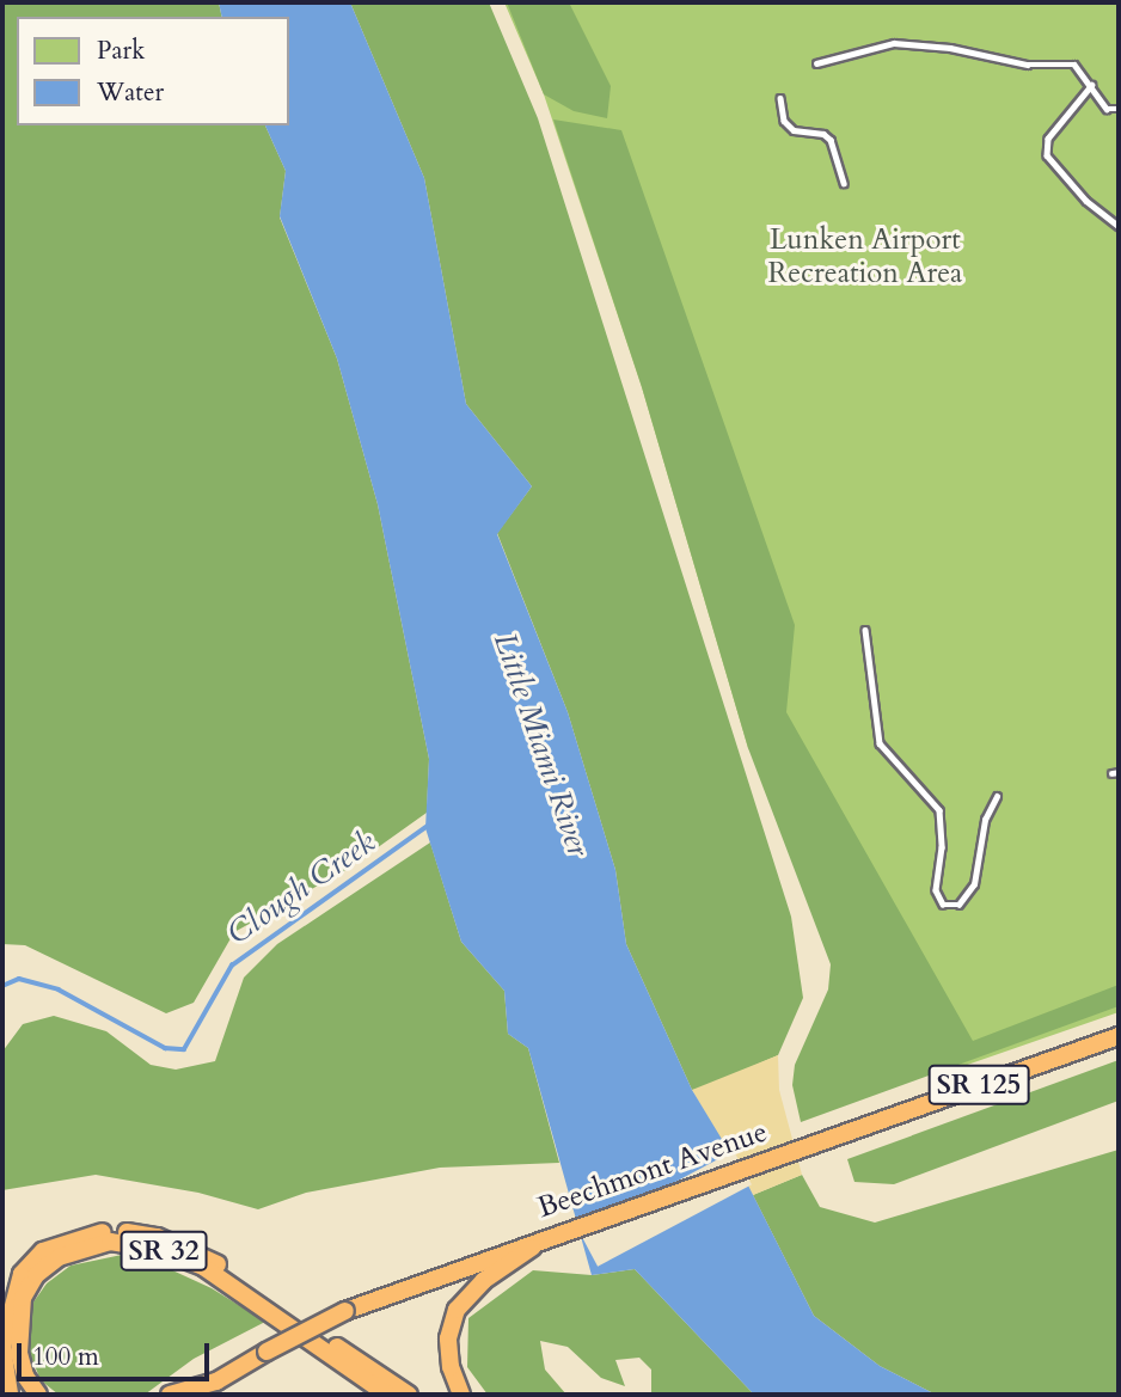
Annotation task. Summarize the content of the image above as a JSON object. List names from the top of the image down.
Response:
{
  "streets": {
    "highway": ["SR 125", "Beechmont Avenue", "SR 32"]
  },
  "water": ["Little Miami River", "Clough Creek"],
  "parks": ["Lunken Airport Recreation Area"],
  "legend": ["Park", "Water"],
  "scale_bar": "100 m"
}
